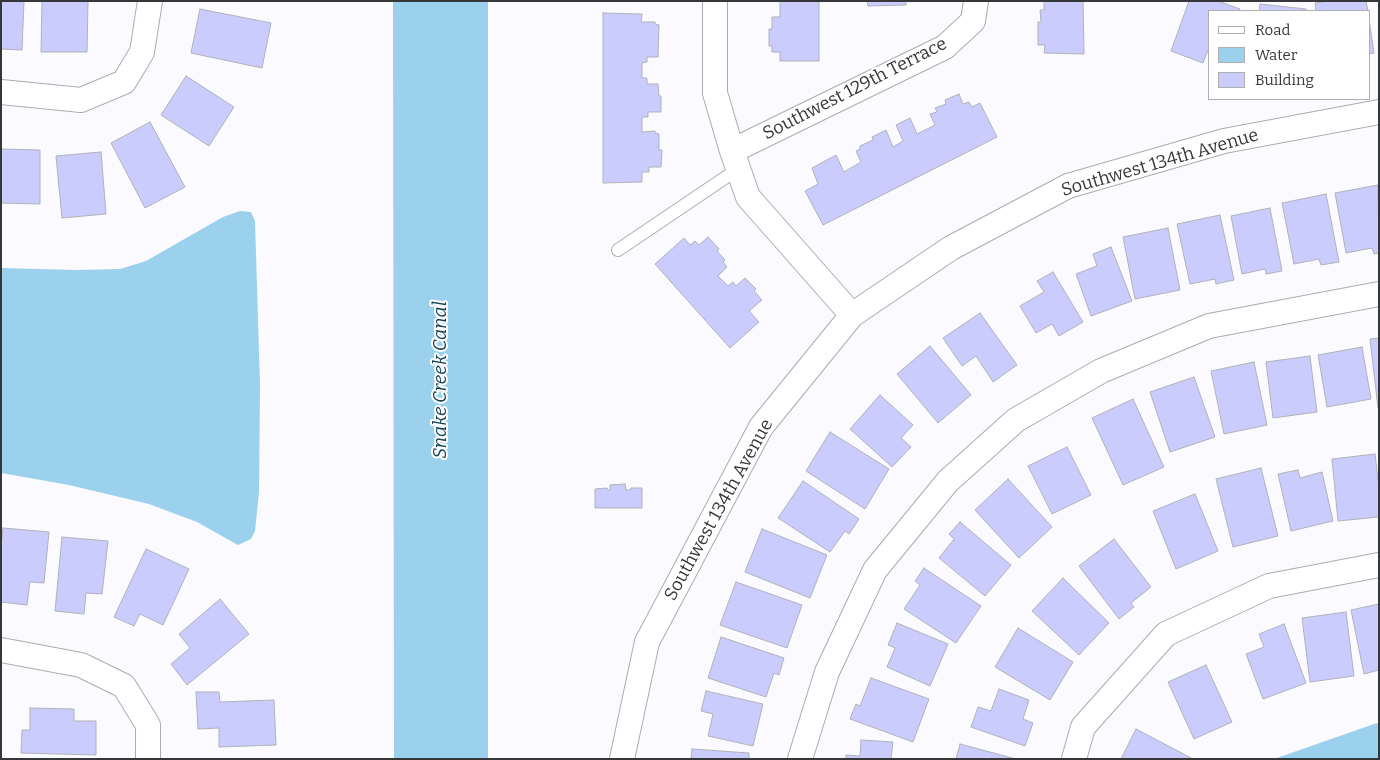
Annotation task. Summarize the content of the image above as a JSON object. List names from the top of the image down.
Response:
{
  "streets": {
    "street": ["Southwest 129th Terrace", "Southwest 134th Avenue"]
  },
  "water": ["Snake Creek Canal"],
  "legend": ["Road", "Water", "Building"]
}
